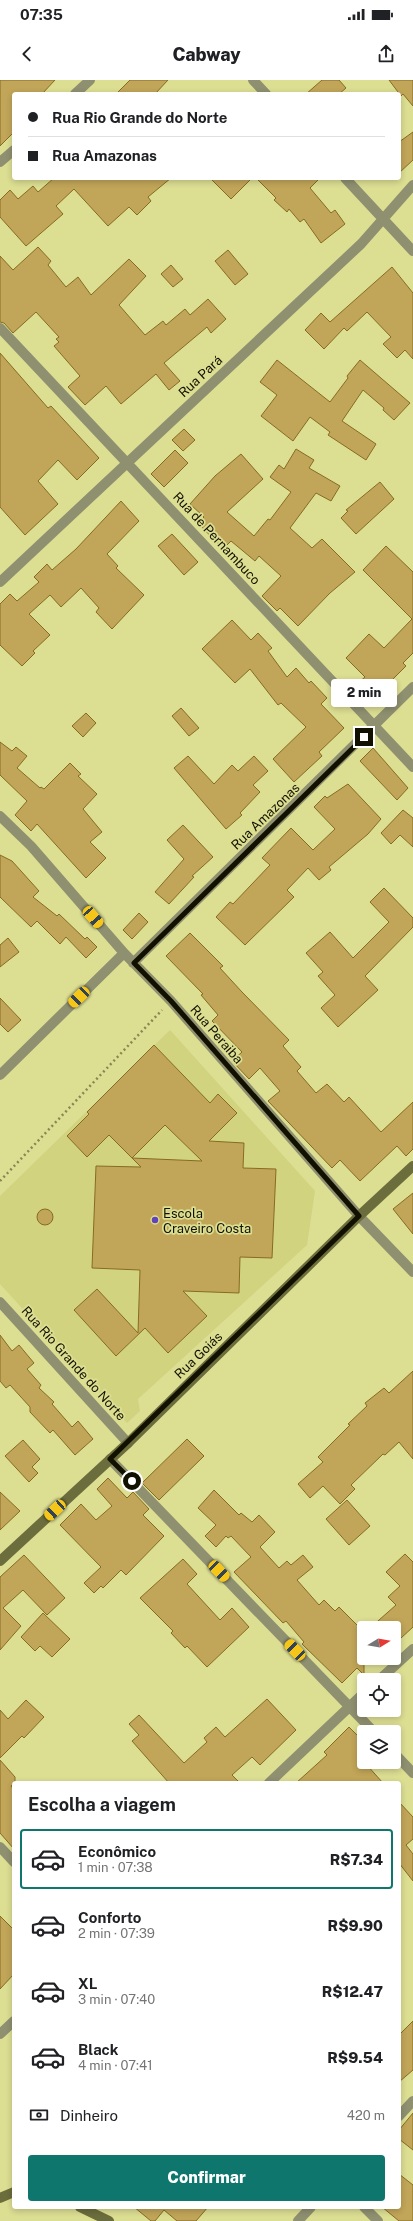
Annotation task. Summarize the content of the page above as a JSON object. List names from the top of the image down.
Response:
{
  "streets": {
    "street": [
      "Rua Pará",
      "Rua de Pernambuco",
      "Rua Amazonas",
      "Rua Peraiba",
      "Rua Goiás",
      "Rua Rio Grande do Norte"
    ]
  },
  "crossings": [
    ["Rua Pará", "Rua de Pernambuco"],
    ["Rua de Pernambuco", "Rua Amazonas"],
    ["Rua Amazonas", "Rua Peraiba"],
    ["Rua Peraiba", "Rua Goiás"],
    ["Rua Goiás", "Rua Rio Grande do Norte"]
  ],
  "places": ["Escola Craveiro Costa"],
  "north": "right",
  "page": {
    "status": "07:35",
    "header": "Cabway",
    "banner": ["Rua Rio Grande do Norte", "Rua Amazonas"],
    "bubble": "2 min",
    "heading": "Escolha a viagem",
    "list": [
      {
        "name": "Econômico",
        "note": "1 min · 07:38",
        "value": "R$7.34"
      },
      {
        "name": "Conforto",
        "note": "2 min · 07:39",
        "value": "R$9.90"
      },
      {
        "name": "XL",
        "note": "3 min · 07:40",
        "value": "R$12.47"
      },
      {
        "name": "Black",
        "note": "4 min · 07:41",
        "value": "R$9.54"
      }
    ],
    "pay": ["Dinheiro", "420 m"],
    "buttons": "Confirmar"
  }
}
